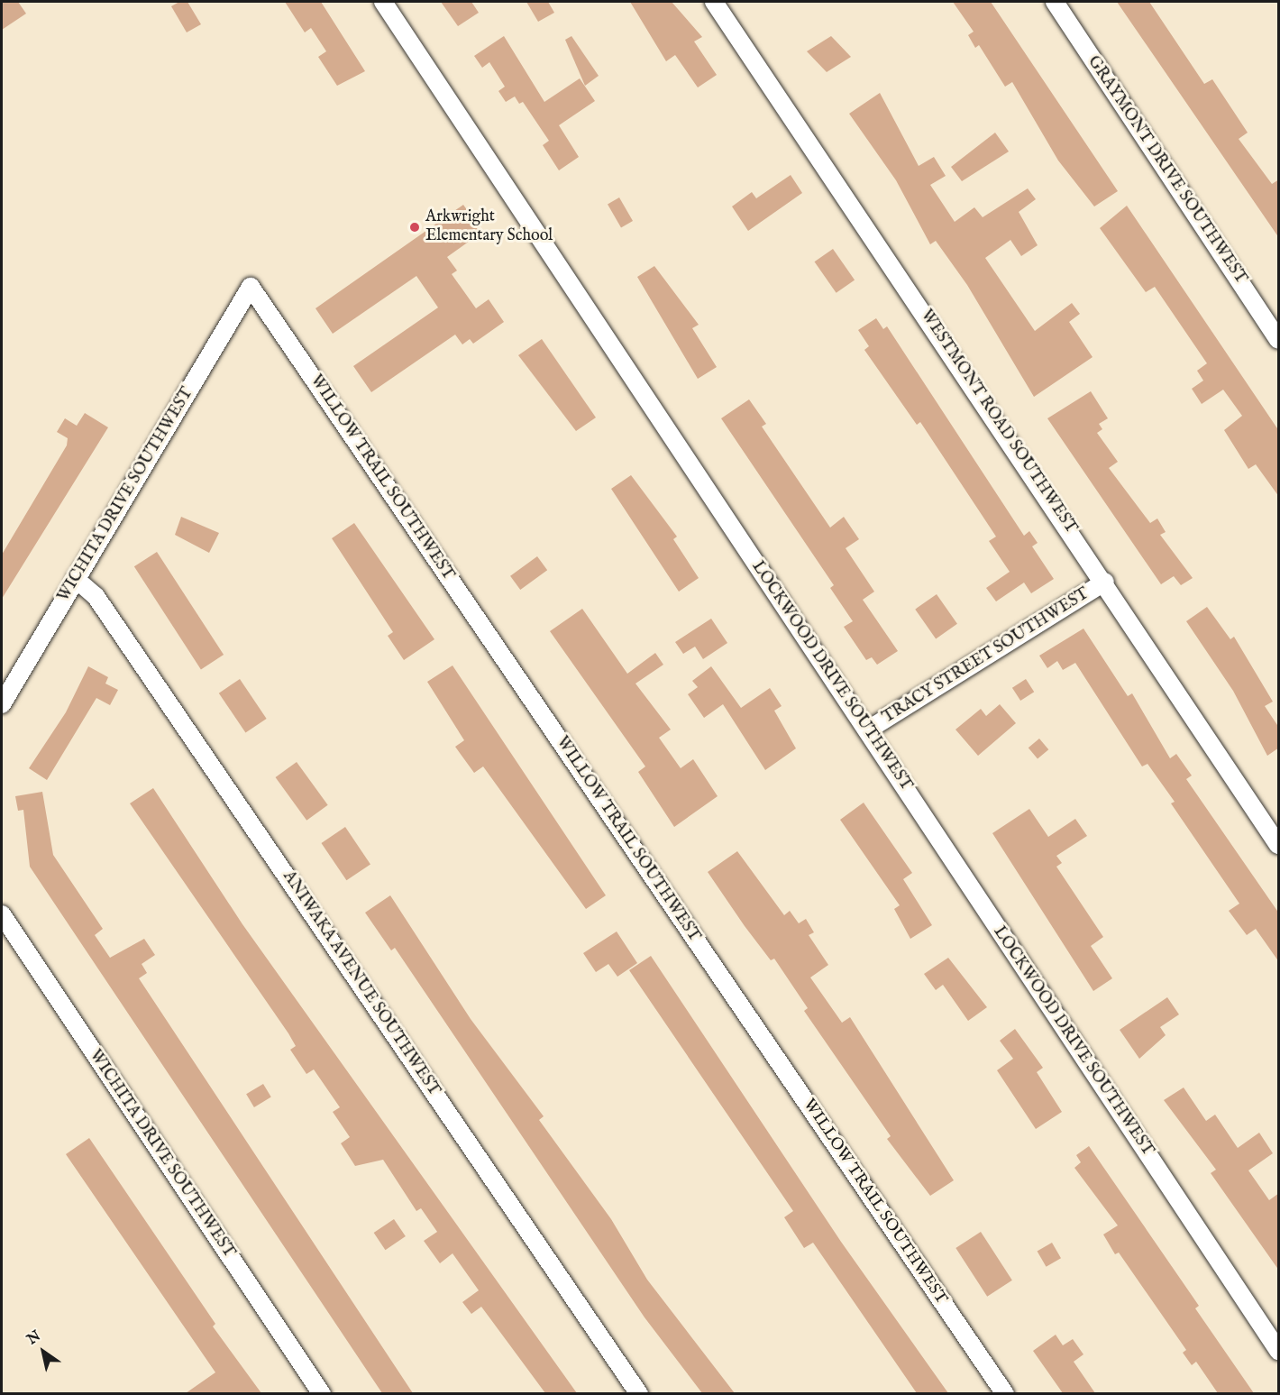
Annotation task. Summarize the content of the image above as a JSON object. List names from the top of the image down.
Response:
{
  "streets": {
    "street": [
      "GRAYMONT DRIVE SOUTHWEST",
      "WESTMONT ROAD SOUTHWEST",
      "WILLOW TRAIL SOUTHWEST",
      "WICHITA DRIVE SOUTHWEST",
      "TRACY STREET SOUTHWEST",
      "LOCKWOOD DRIVE SOUTHWEST",
      "ANIWAKA AVENUE SOUTHWEST"
    ]
  },
  "crossings": [
    ["WESTMONT ROAD SOUTHWEST", "TRACY STREET SOUTHWEST"],
    ["WILLOW TRAIL SOUTHWEST", "WICHITA DRIVE SOUTHWEST"],
    ["WICHITA DRIVE SOUTHWEST", "ANIWAKA AVENUE SOUTHWEST"],
    ["TRACY STREET SOUTHWEST", "LOCKWOOD DRIVE SOUTHWEST"]
  ],
  "places": ["Arkwright Elementary School"],
  "north": "top left"
}
